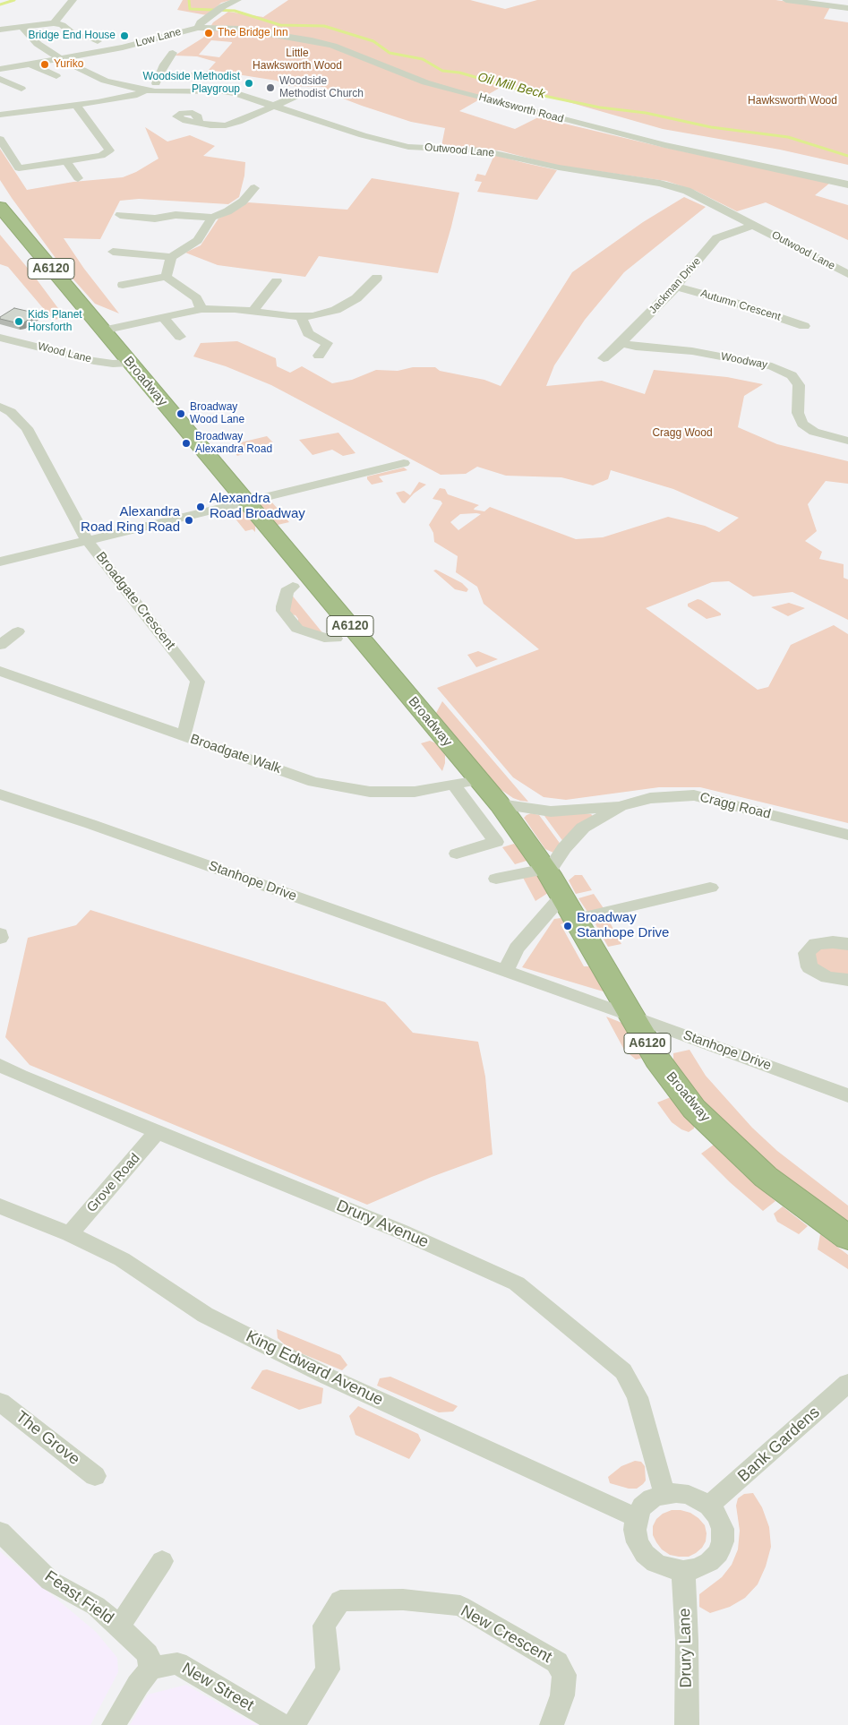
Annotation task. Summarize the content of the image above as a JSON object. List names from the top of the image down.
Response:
{
  "streets": {
    "highway": ["A6120", "Broadway"],
    "street": [
      "Low Lane",
      "Hawksworth Road",
      "Outwood Lane",
      "Jackman Drive",
      "Autumn Crescent",
      "Wood Lane",
      "Woodway",
      "Broadgate Crescent",
      "Broadgate Walk",
      "Cragg Road",
      "Stanhope Drive",
      "Grove Road",
      "Drury Avenue",
      "King Edward Avenue",
      "The Grove",
      "Bank Gardens",
      "Feast Field",
      "New Crescent",
      "Drury Lane",
      "New Street"
    ]
  },
  "crossings": [
    ["Low Lane", "Hawksworth Road"],
    ["Low Lane", "Outwood Lane"],
    ["Outwood Lane", "Jackman Drive"],
    ["Jackman Drive", "Autumn Crescent"],
    ["Jackman Drive", "Woodway"],
    ["Wood Lane", "Broadway"],
    ["Broadway", "Broadgate Walk"],
    ["Broadway", "Cragg Road"],
    ["Broadway", "Stanhope Drive"],
    ["Broadgate Crescent", "Broadgate Walk"],
    ["Grove Road", "Drury Avenue"],
    ["Grove Road", "King Edward Avenue"],
    ["Drury Avenue", "King Edward Avenue"],
    ["Drury Avenue", "Bank Gardens"],
    ["Drury Avenue", "Drury Lane"],
    ["King Edward Avenue", "Bank Gardens"],
    ["King Edward Avenue", "Drury Lane"],
    ["Bank Gardens", "Drury Lane"]
  ],
  "water": ["Oil Mill Beck"],
  "parks": ["Little Hawksworth Wood", "Hawksworth Wood", "Cragg Wood"],
  "places": [
    "The Bridge Inn",
    "Bridge End House",
    "Yuriko",
    "Woodside Methodist Playgroup",
    "Woodside Methodist Church",
    "Kids Planet Horsforth",
    "Broadway Wood Lane",
    "Broadway Alexandra Road",
    "Alexandra Road Broadway",
    "Alexandra Road Ring Road",
    "Broadway Stanhope Drive"
  ]
}
